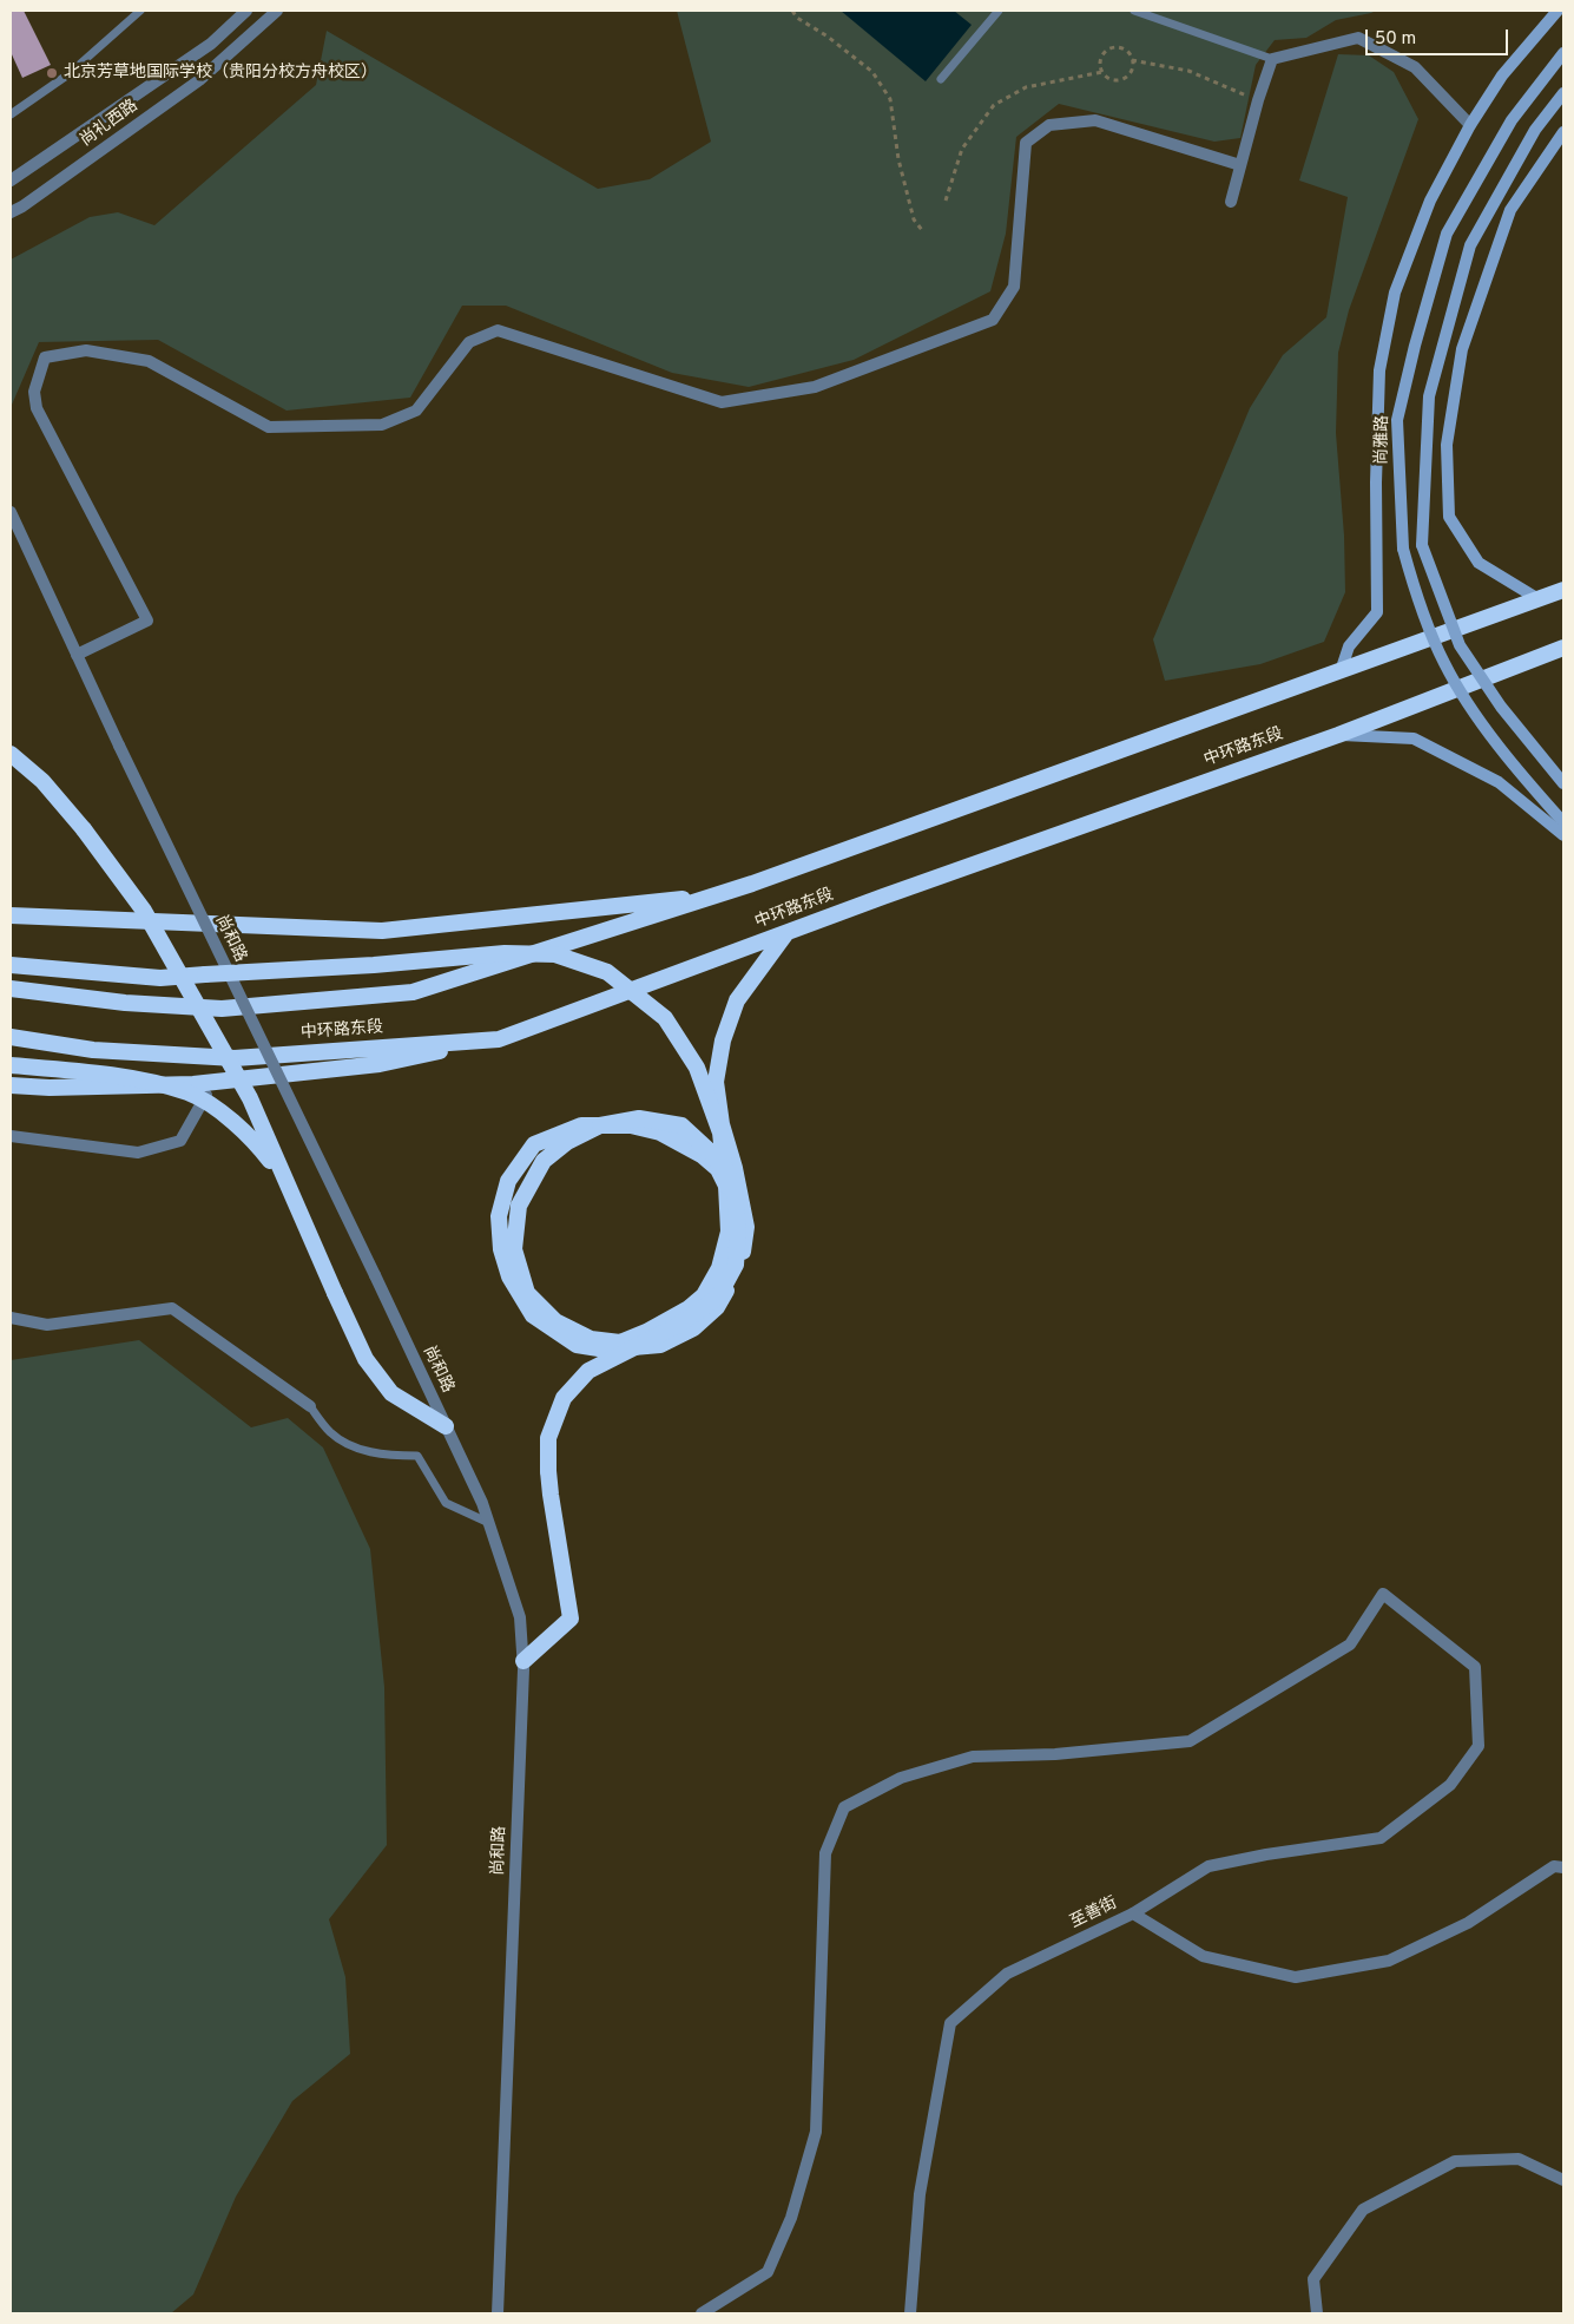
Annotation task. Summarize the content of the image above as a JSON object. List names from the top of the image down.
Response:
{
  "streets": {
    "highway": ["中环路东段"],
    "main road": ["尚雅路"],
    "street": ["尚礼西路", "尚和路", "至善街"]
  },
  "places": ["北京芳草地国际学校（贵阳分校方舟校区）"],
  "scale_bar": "50 m"
}
